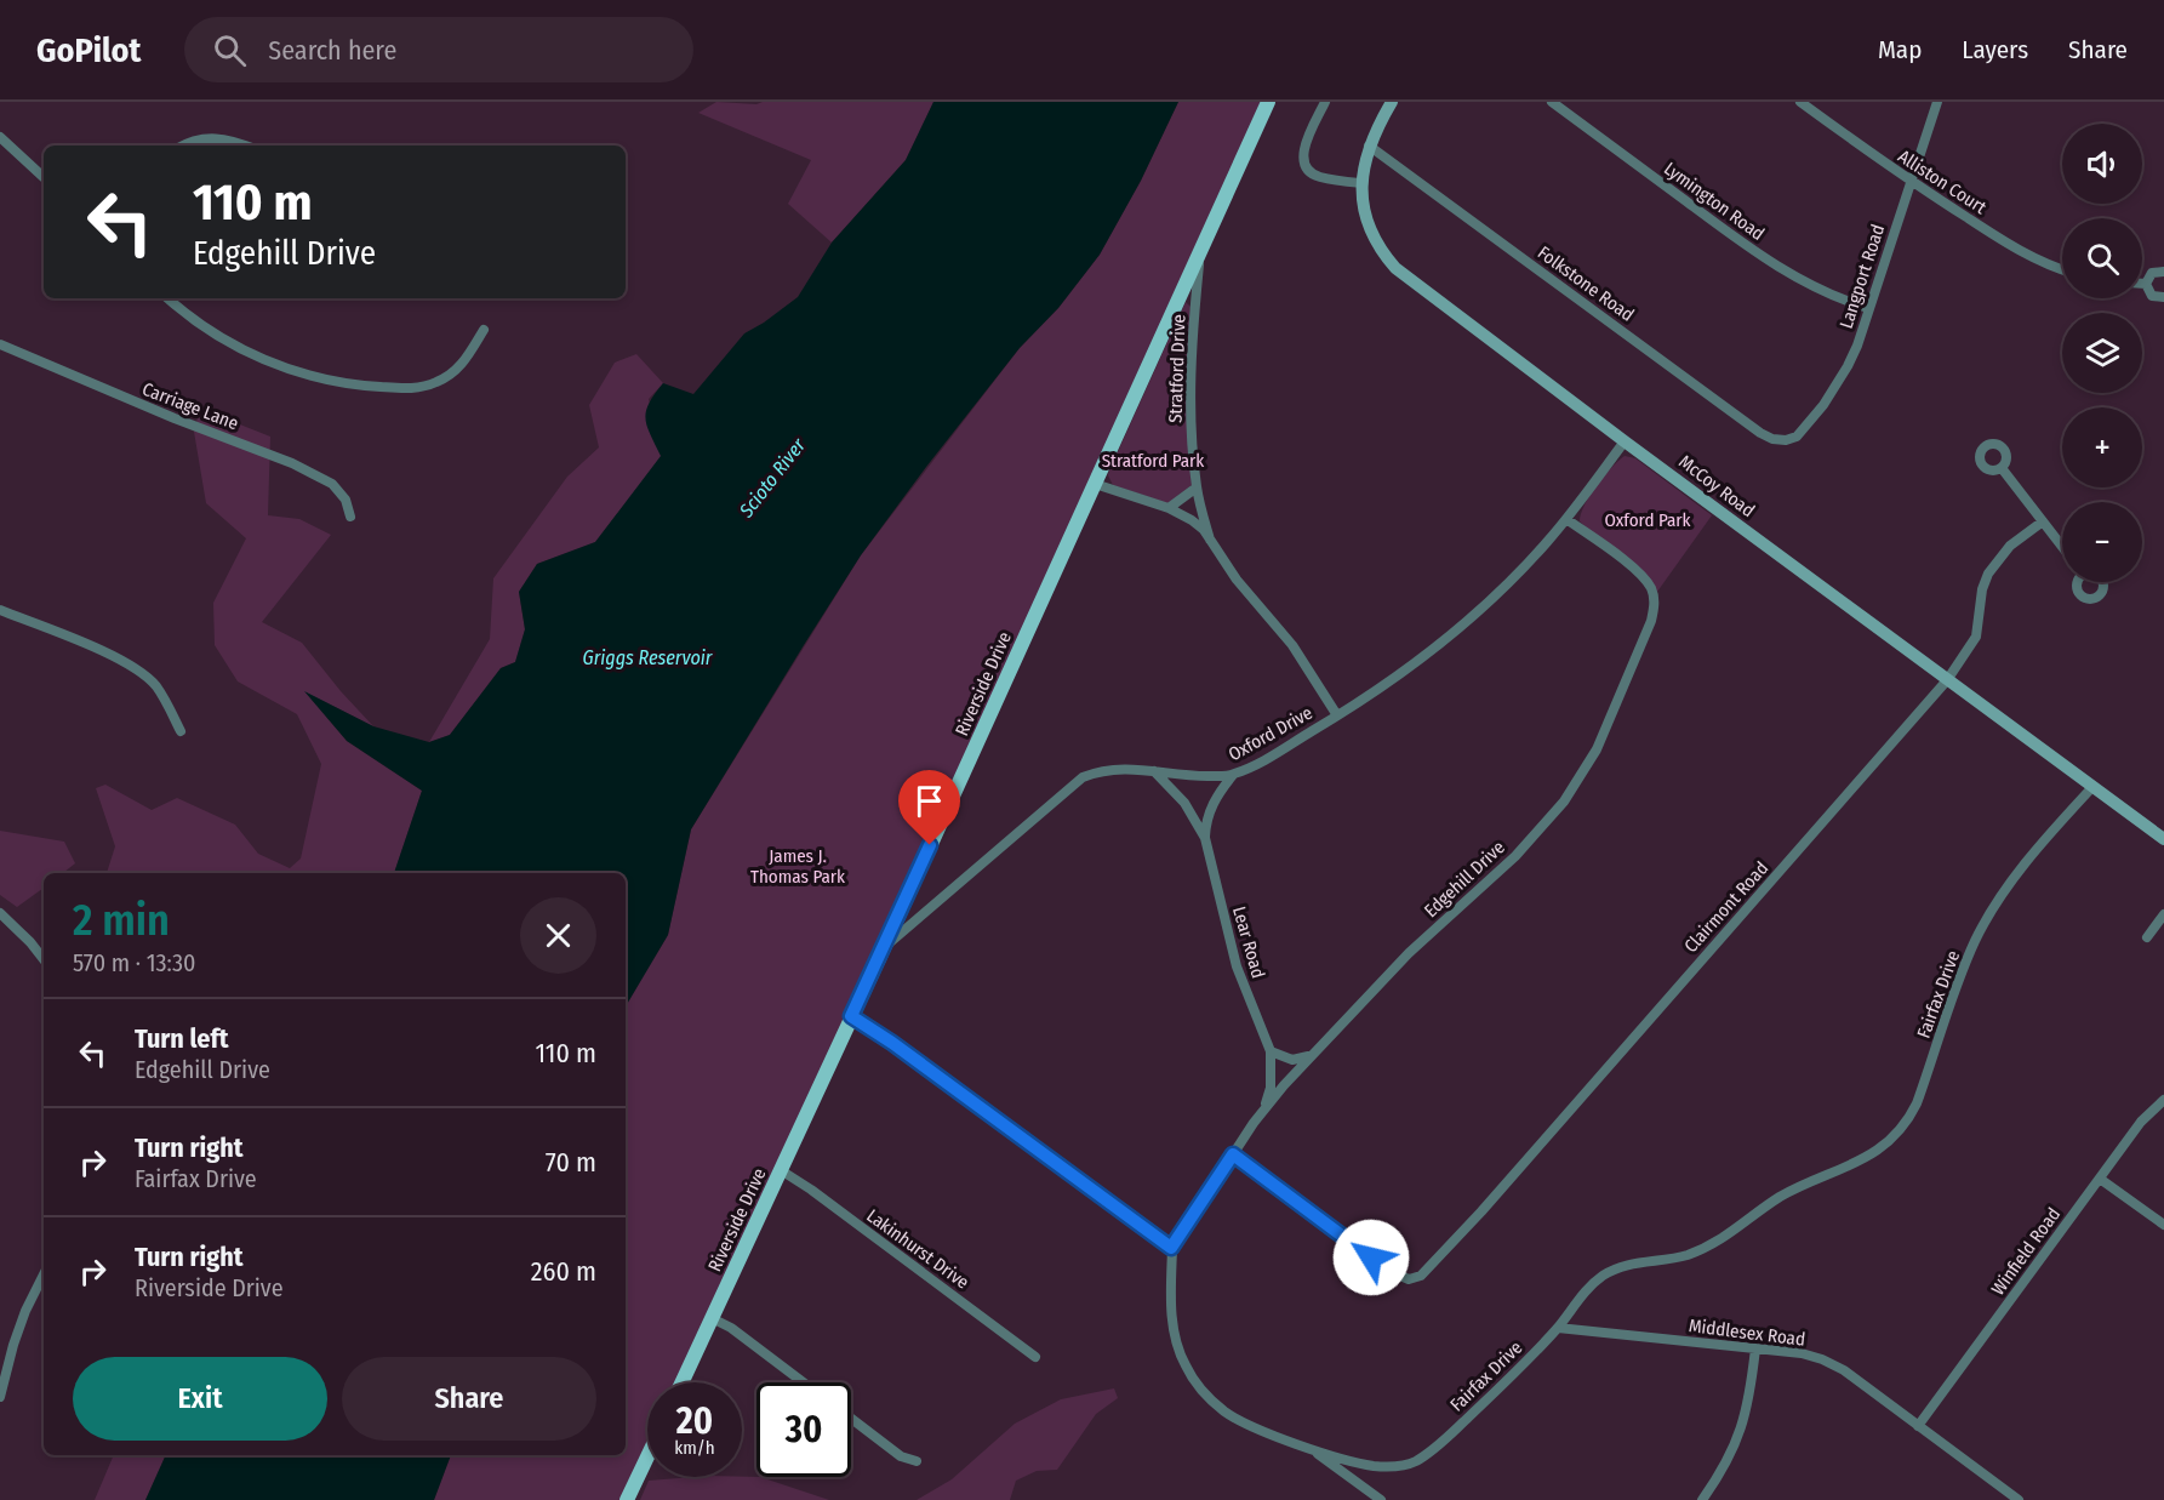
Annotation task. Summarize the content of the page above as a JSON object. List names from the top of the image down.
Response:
{
  "streets": {
    "main road": ["McCoy Road", "Riverside Drive"],
    "street": [
      "Alliston Court",
      "Lymington Road",
      "Langport Road",
      "Folkstone Road",
      "Stratford Drive",
      "Carriage Lane",
      "Oxford Drive",
      "Edgehill Drive",
      "Clairmont Road",
      "Lear Road",
      "Fairfax Drive",
      "Lakinhurst Drive",
      "Winfield Road",
      "Middlesex Road"
    ]
  },
  "crossings": [
    ["Alliston Court", "Langport Road"],
    ["Lymington Road", "Langport Road"],
    ["Langport Road", "Folkstone Road"],
    ["Folkstone Road", "McCoy Road"],
    ["Stratford Drive", "Riverside Drive"],
    ["Stratford Drive", "Oxford Drive"],
    ["McCoy Road", "Oxford Drive"],
    ["McCoy Road", "Clairmont Road"],
    ["McCoy Road", "Fairfax Drive"],
    ["Riverside Drive", "Oxford Drive"],
    ["Riverside Drive", "Lakinhurst Drive"],
    ["Oxford Drive", "Edgehill Drive"],
    ["Oxford Drive", "Lear Road"],
    ["Edgehill Drive", "Clairmont Road"],
    ["Edgehill Drive", "Lear Road"],
    ["Edgehill Drive", "Fairfax Drive"],
    ["Fairfax Drive", "Middlesex Road"],
    ["Winfield Road", "Middlesex Road"]
  ],
  "water": ["Scioto River", "Griggs Reservoir"],
  "parks": ["Stratford Park", "Oxford Park", "James J. Thomas Park"],
  "page": {
    "header": "GoPilot",
    "search": "Search here",
    "nav": ["Map", "Layers", "Share"],
    "map_buttons": ["+", "−"],
    "turn": ["110 m", "Edgehill Drive"],
    "heading": ["2 min", "570 m · 13:30"],
    "list": [
      {
        "name": "Turn left",
        "note": "Edgehill Drive",
        "value": "110 m"
      },
      {
        "name": "Turn right",
        "note": "Fairfax Drive",
        "value": "70 m"
      },
      {
        "name": "Turn right",
        "note": "Riverside Drive",
        "value": "260 m"
      }
    ],
    "buttons": ["Exit", "Share"],
    "speed": "20 km/h",
    "limit": "30"
  }
}
